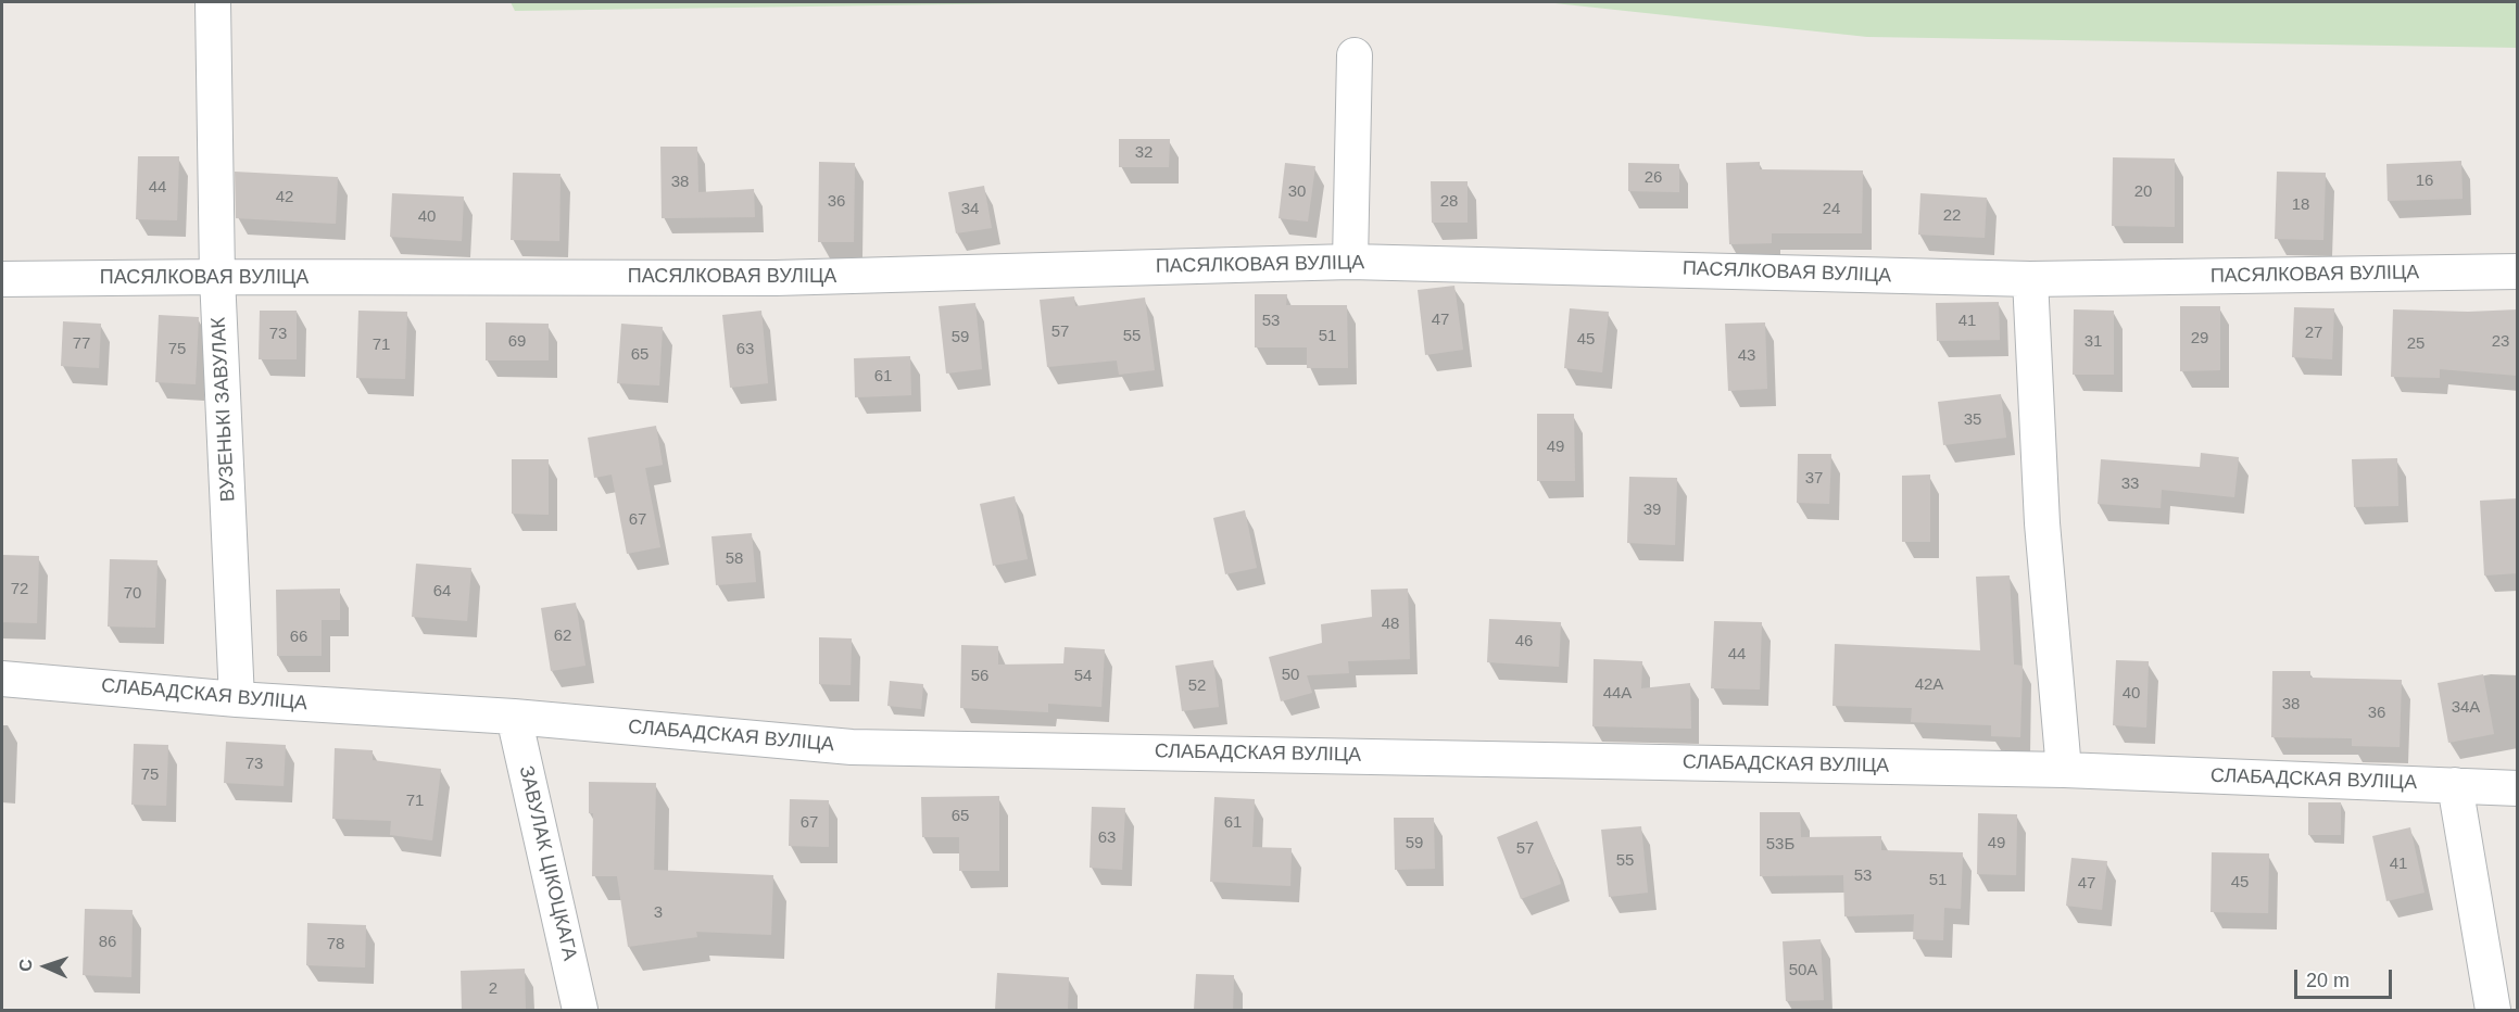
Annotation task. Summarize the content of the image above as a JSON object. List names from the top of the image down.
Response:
{
  "streets": {
    "street": [
      "ПАСЯЛКОВАЯ ВУЛІЦА",
      "ВУЗЕНЬКІ ЗАВУЛАК",
      "СЛАБАДСКАЯ ВУЛІЦА",
      "ЗАВУЛАК ЦІКОЦКАГА"
    ]
  },
  "crossings": [
    ["ПАСЯЛКОВАЯ ВУЛІЦА", "ВУЗЕНЬКІ ЗАВУЛАК"],
    ["ВУЗЕНЬКІ ЗАВУЛАК", "СЛАБАДСКАЯ ВУЛІЦА"],
    ["СЛАБАДСКАЯ ВУЛІЦА", "ЗАВУЛАК ЦІКОЦКАГА"]
  ],
  "house_numbers": [
    "32",
    "26",
    "16",
    "38",
    "44",
    "30",
    "20",
    "42",
    "36",
    "28",
    "18",
    "34",
    "24",
    "22",
    "40",
    "47",
    "53",
    "41",
    "57",
    "27",
    "73",
    "55",
    "51",
    "59",
    "29",
    "45",
    "69",
    "31",
    "23",
    "77",
    "25",
    "71",
    "75",
    "63",
    "65",
    "43",
    "61",
    "35",
    "49",
    "37",
    "33",
    "39",
    "67",
    "58",
    "72",
    "64",
    "70",
    "48",
    "62",
    "66",
    "46",
    "44",
    "50",
    "56",
    "54",
    "42А",
    "52",
    "44А",
    "40",
    "38",
    "34А",
    "36",
    "73",
    "75",
    "71",
    "65",
    "67",
    "61",
    "63",
    "59",
    "49",
    "53Б",
    "57",
    "55",
    "41",
    "53",
    "51",
    "45",
    "47",
    "3",
    "86",
    "78",
    "50А",
    "2"
  ],
  "scale_bar": "20 m",
  "north": "left"
}
